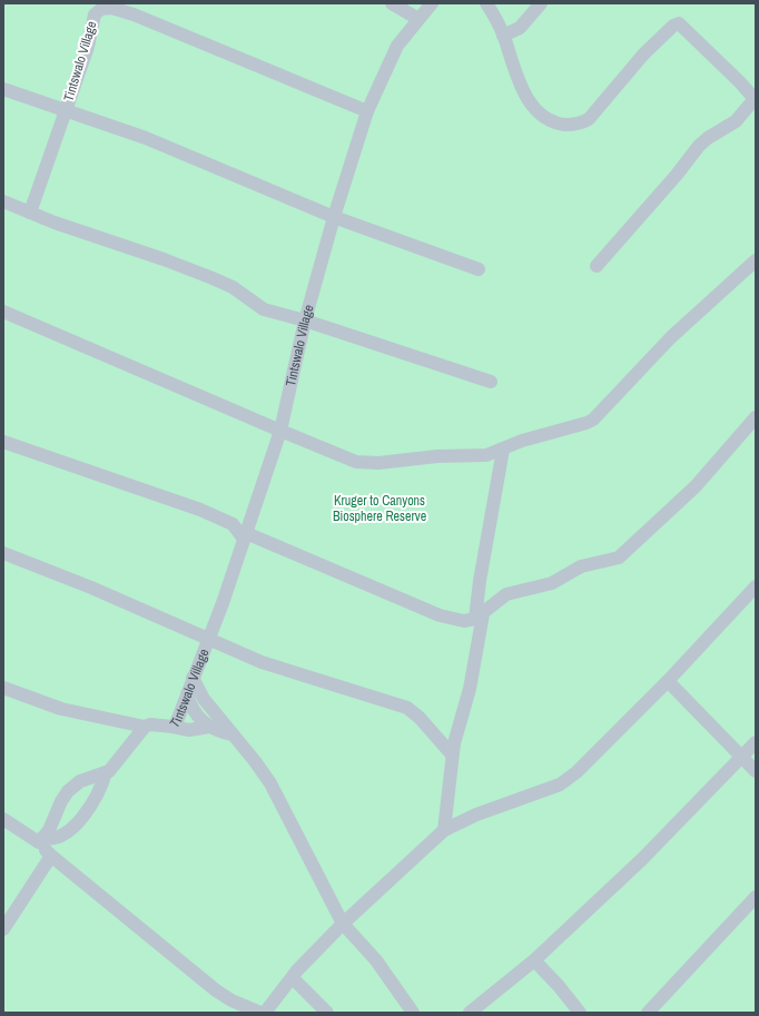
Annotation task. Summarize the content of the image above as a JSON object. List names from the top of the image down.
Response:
{
  "streets": {
    "street": ["Tintswalo Village"]
  },
  "parks": ["Kruger to Canyons Biosphere Reserve"]
}
